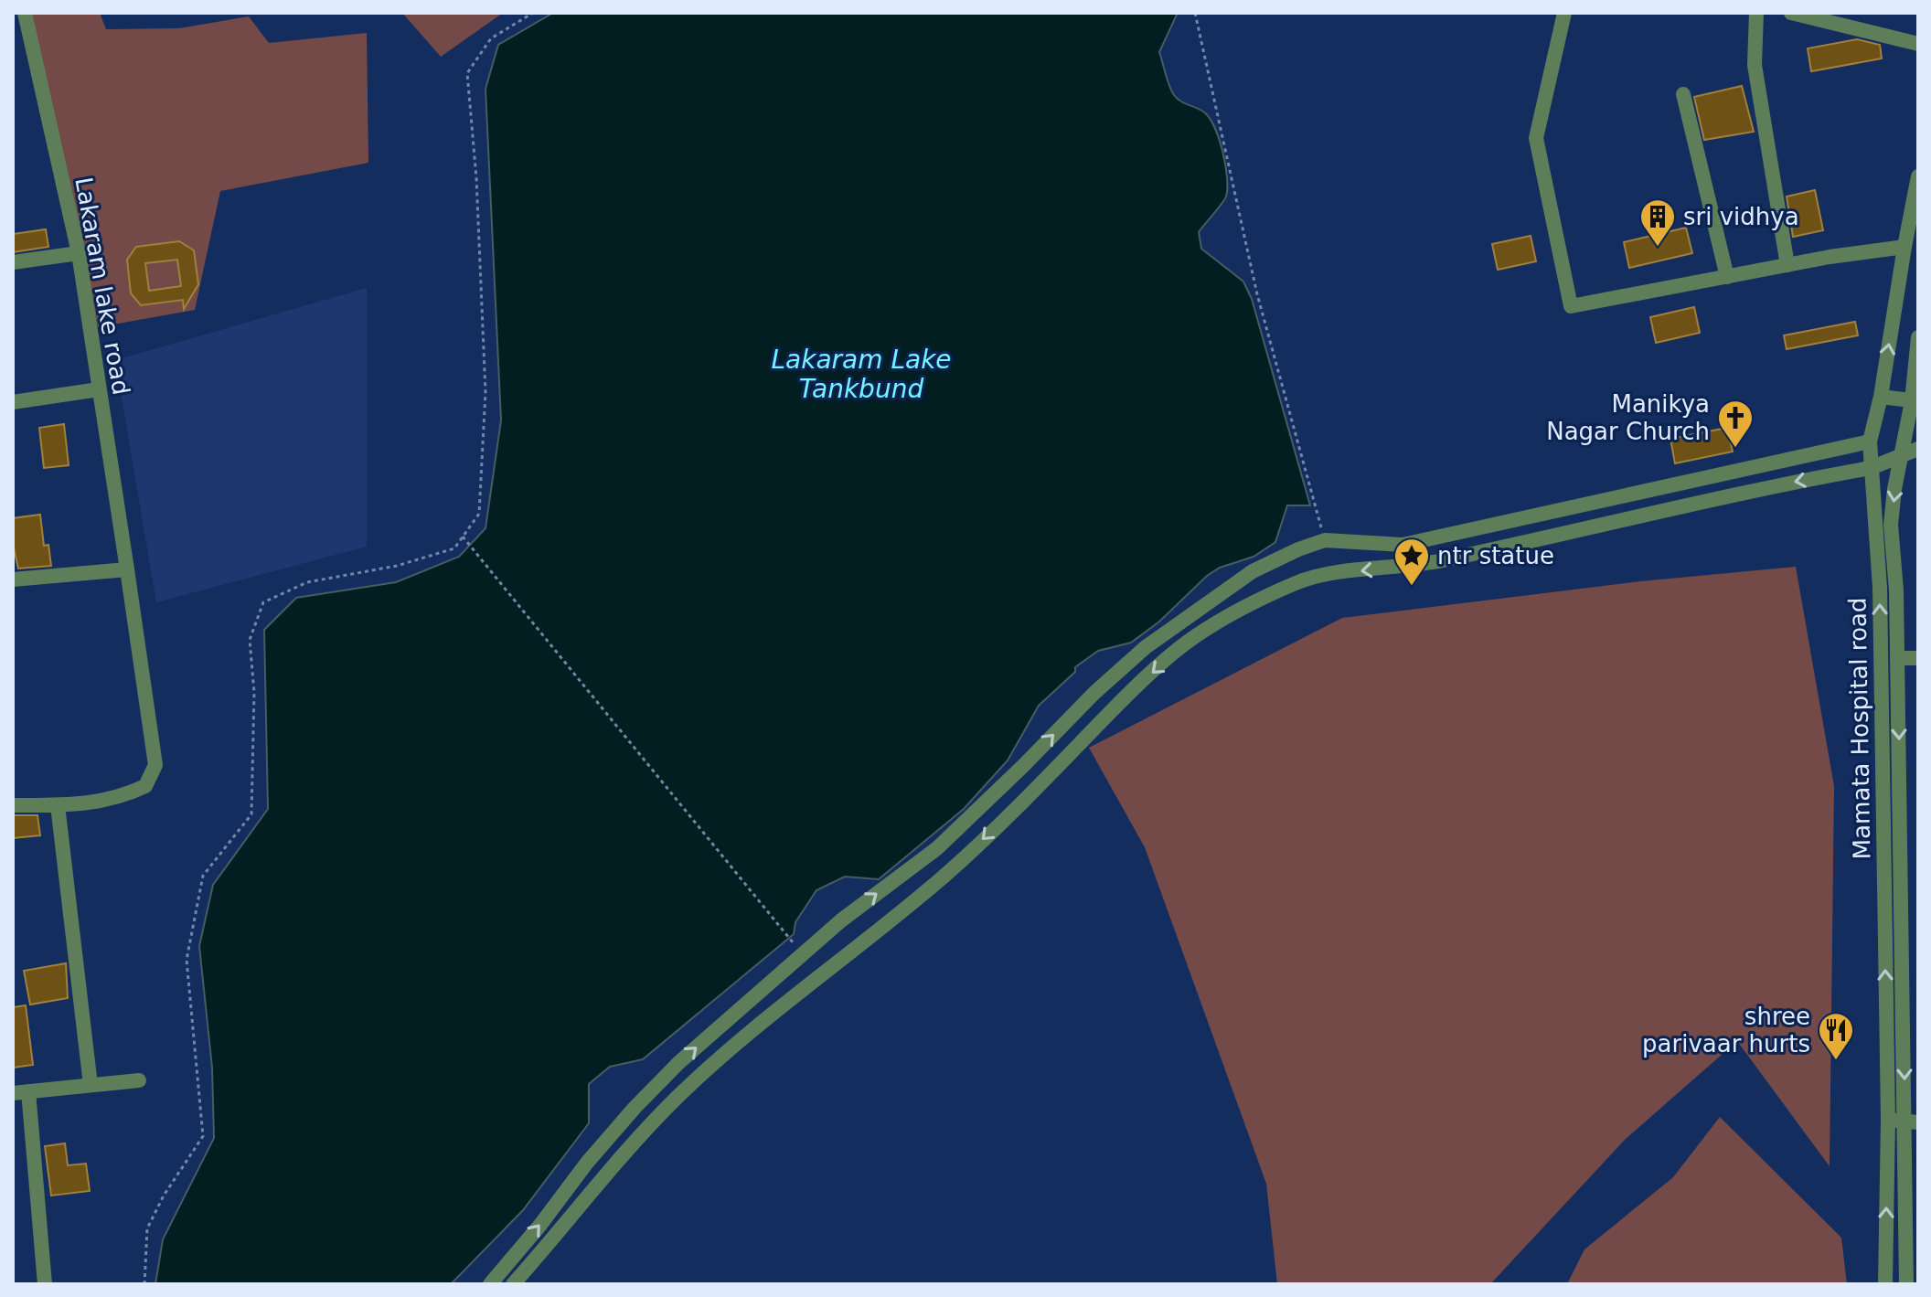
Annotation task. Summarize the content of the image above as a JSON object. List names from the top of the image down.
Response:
{
  "streets": {
    "street": ["Lakaram lake road", "Mamata Hospital road"]
  },
  "water": ["Lakaram Lake Tankbund"],
  "places": {
    "building": ["sri vidhya"],
    "church": ["Manikya Nagar Church"],
    "place": ["ntr statue"],
    "restaurant": ["shree parivaar hurts"]
  }
}
